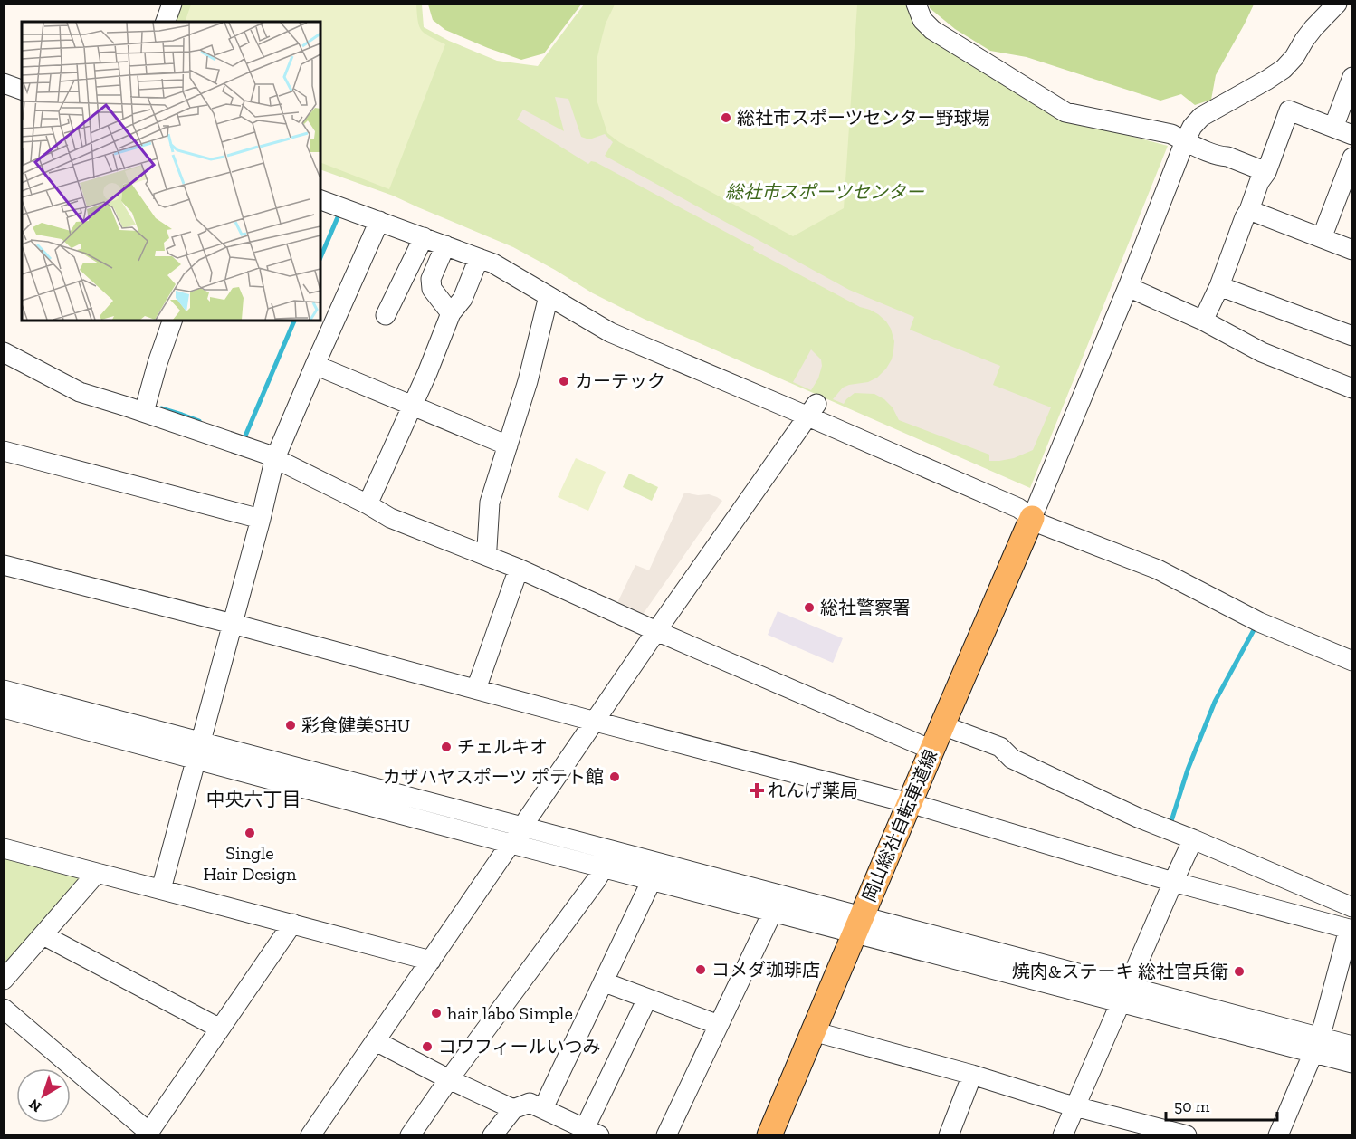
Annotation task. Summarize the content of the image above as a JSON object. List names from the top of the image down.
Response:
{
  "streets": {
    "main road": ["岡山総社自転車道線"]
  },
  "districts": ["中央六丁目"],
  "parks": ["総社市スポーツセンター"],
  "places": {
    "other": [
      "総社市スポーツセンター野球場",
      "カーテック",
      "総社警察署",
      "彩食健美SHU",
      "チェルキオ",
      "カザハヤスポーツ ポテト館",
      "Single Hair Design",
      "コメダ珈琲店",
      "焼肉&ステーキ 総社官兵衛",
      "hair labo Simple",
      "コワフィールいつみ"
    ],
    "health": ["れんげ薬局"]
  },
  "scale_bar": "50 m",
  "north": "bottom left"
}
